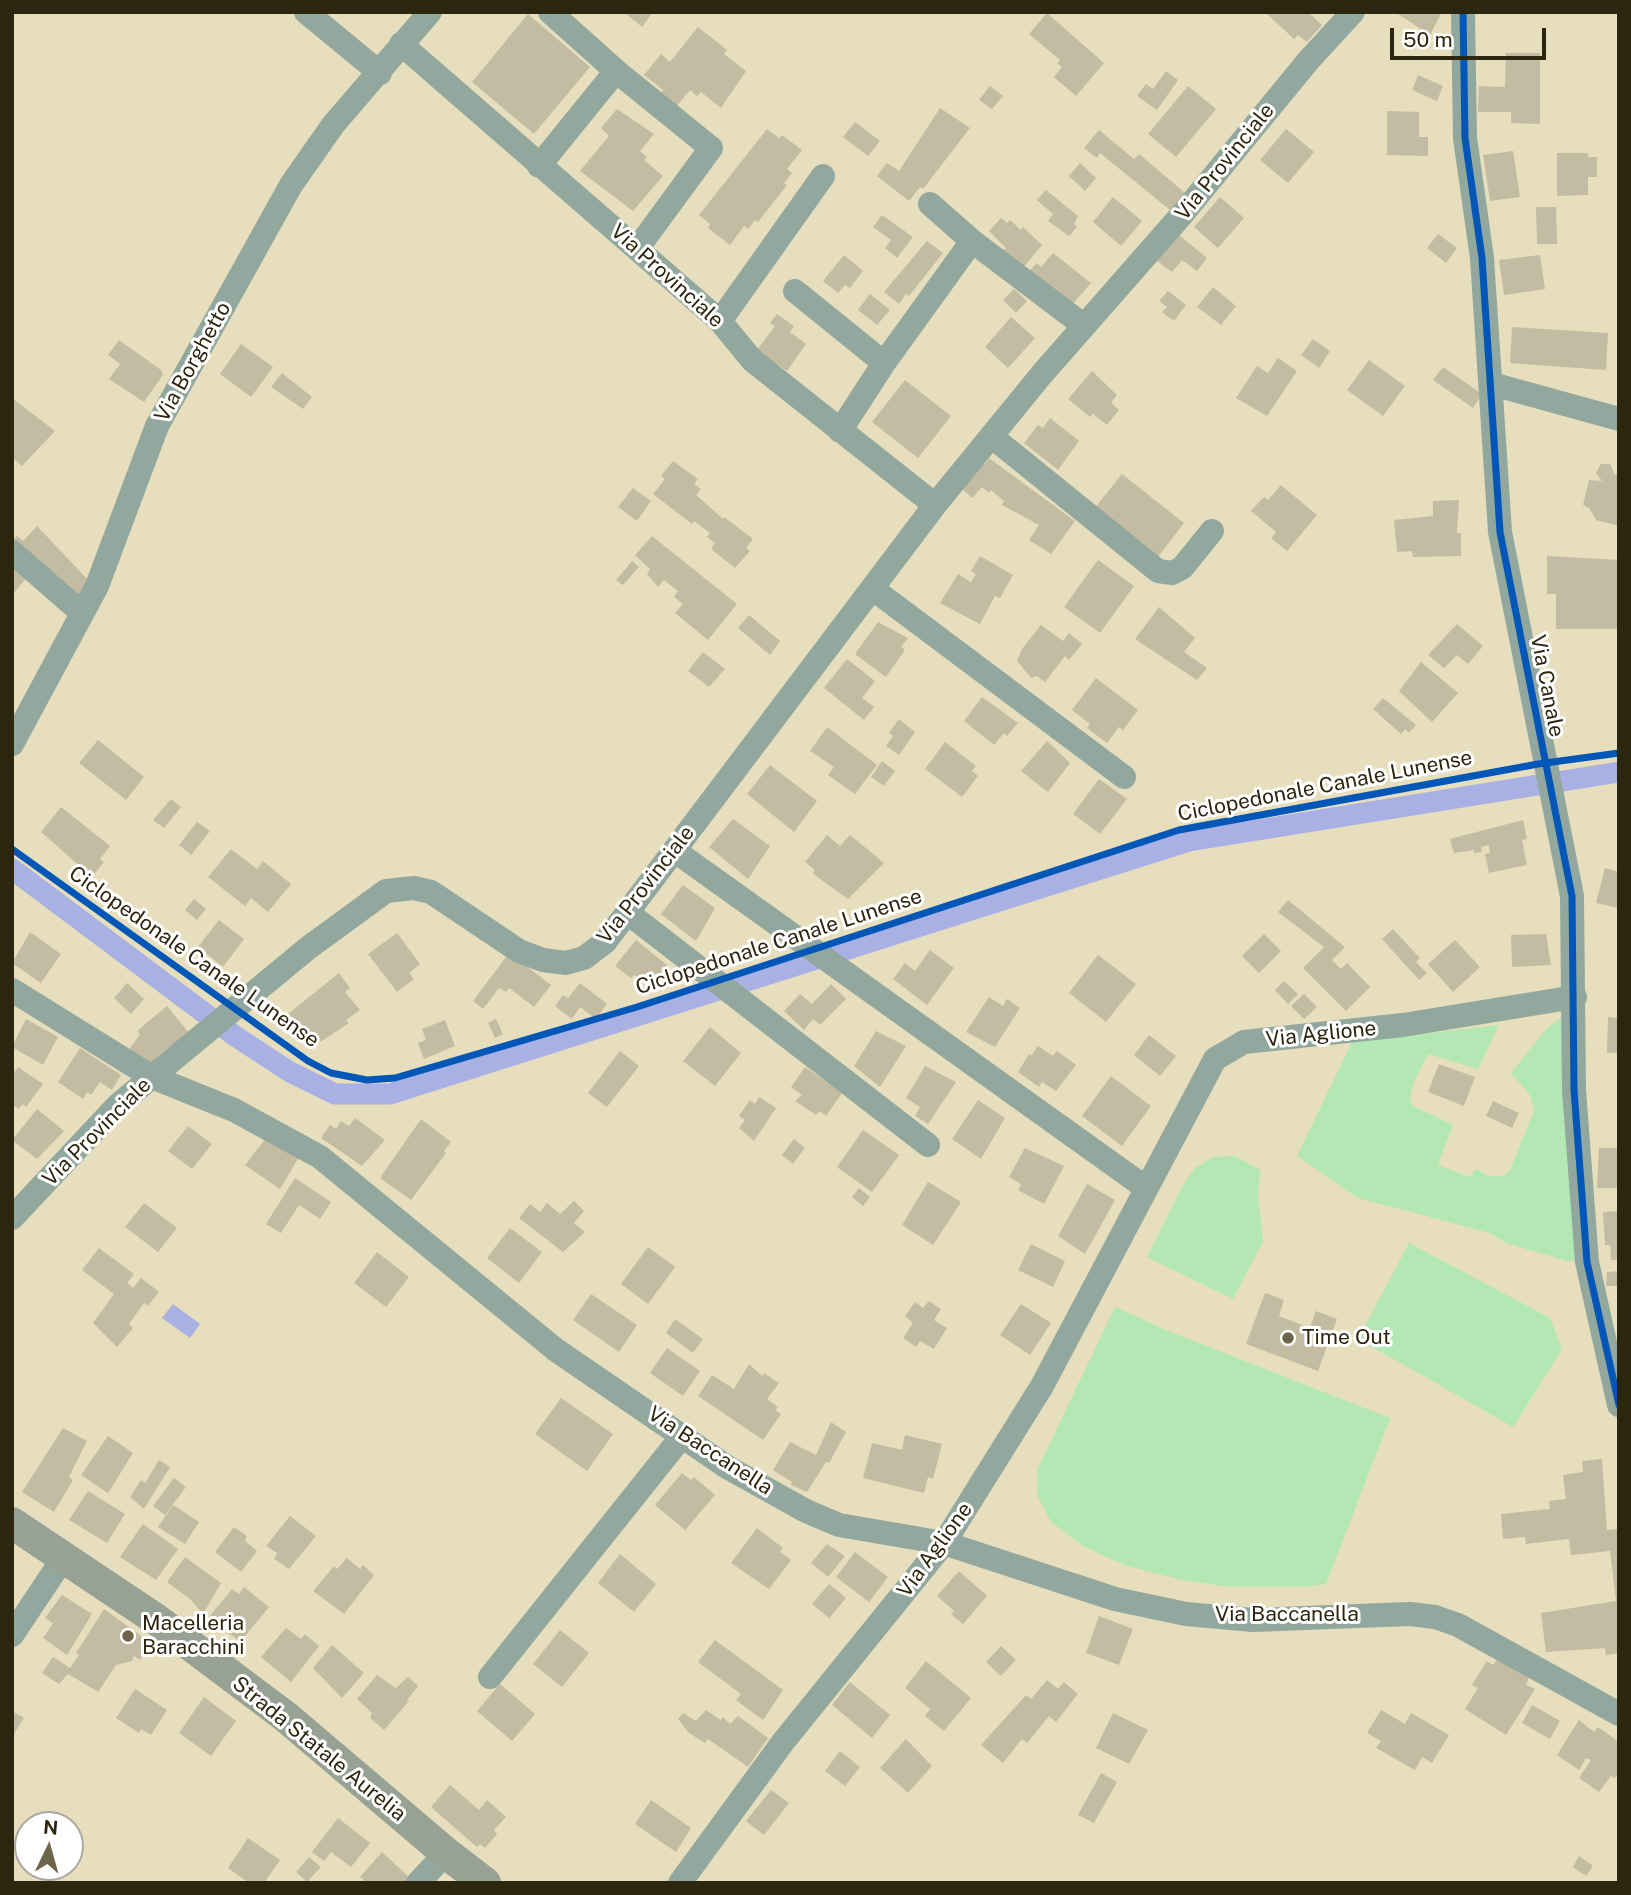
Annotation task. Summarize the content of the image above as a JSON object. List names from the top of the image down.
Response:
{
  "streets": {
    "main road": ["Strada Statale Aurelia"],
    "street": [
      "Via Provinciale",
      "Via Borghetto",
      "Via Canale",
      "Via Aglione",
      "Via Baccanella"
    ],
    "cycle path": ["Ciclopedonale Canale Lunense"]
  },
  "crossings": [
    ["Via Provinciale", "Via Borghetto"],
    ["Via Provinciale", "Via Baccanella"],
    ["Via Canale", "Via Aglione"],
    ["Via Aglione", "Via Baccanella"]
  ],
  "places": ["Time Out", "Macelleria Baracchini"],
  "scale_bar": "50 m",
  "north": "top"
}
